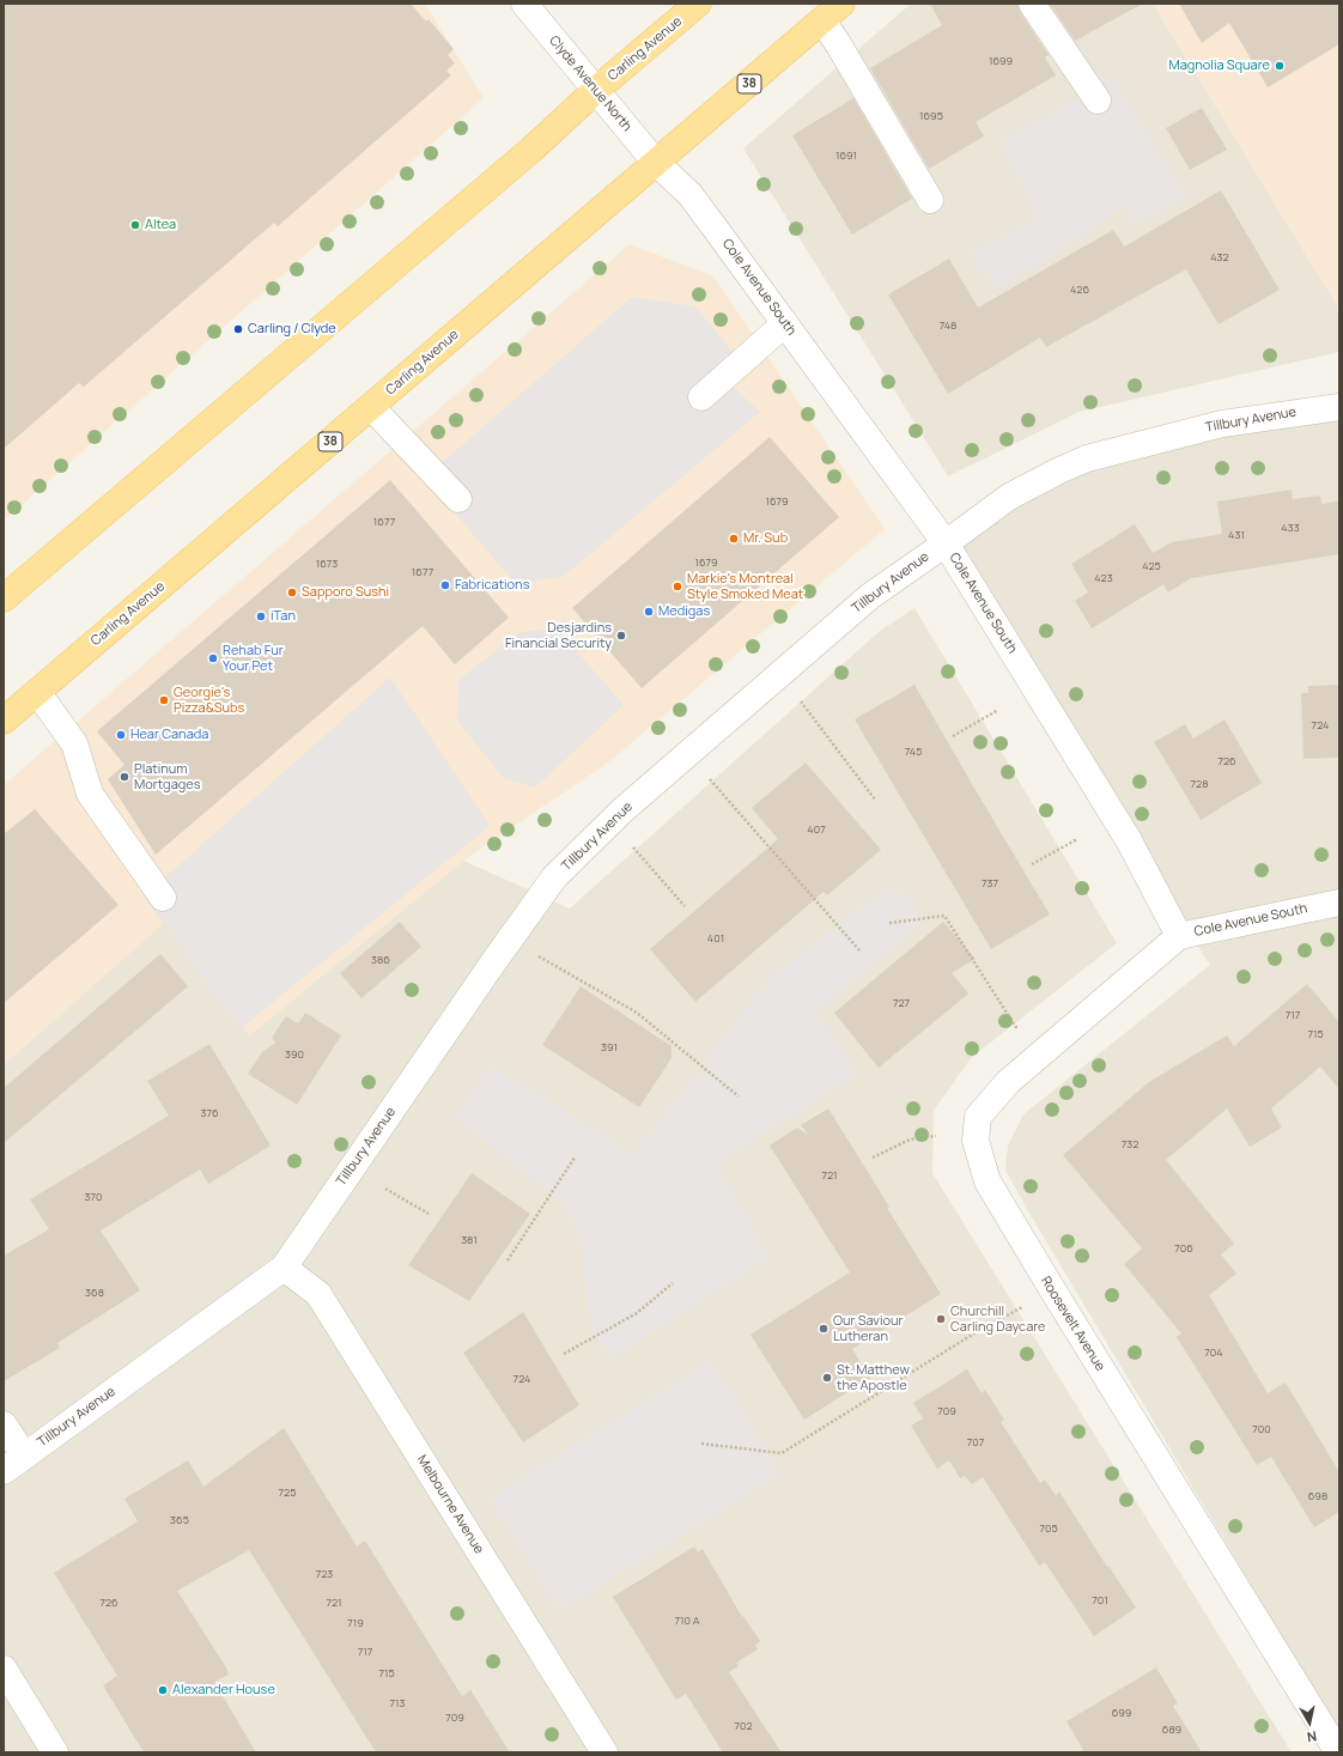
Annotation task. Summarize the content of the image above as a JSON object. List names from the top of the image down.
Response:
{
  "streets": {
    "main road": ["Carling Avenue", "38"],
    "street": [
      "Clyde Avenue North",
      "Cole Avenue South",
      "Tillbury Avenue",
      "Roosevelt Avenue",
      "Melbourne Avenue"
    ]
  },
  "crossings": [
    ["Carling Avenue", "Clyde Avenue North"],
    ["Carling Avenue", "Cole Avenue South"],
    ["Clyde Avenue North", "Cole Avenue South"],
    ["Cole Avenue South", "Tillbury Avenue"],
    ["Cole Avenue South", "Roosevelt Avenue"],
    ["Tillbury Avenue", "Melbourne Avenue"]
  ],
  "places": [
    "Magnolia Square",
    "Altea",
    "Carling / Clyde",
    "Mr. Sub",
    "Fabrications",
    "Markie's Montreal Style Smoked Meat",
    "Sapporo Sushi",
    "Medigas",
    "iTan",
    "Desjardins Financial Security",
    "Rehab Fur Your Pet",
    "Georgie's Pizza&Subs",
    "Hear Canada",
    "Platinum Mortgages",
    "Churchill Carling Daycare",
    "Our Saviour Lutheran",
    "St. Matthew the Apostle",
    "Alexander House"
  ],
  "house_numbers": [
    "1699",
    "1695",
    "1691",
    "432",
    "426",
    "748",
    "1679",
    "1677",
    "433",
    "431",
    "1679",
    "1673",
    "425",
    "1677",
    "423",
    "724",
    "745",
    "726",
    "728",
    "407",
    "737",
    "401",
    "386",
    "727",
    "717",
    "715",
    "391",
    "390",
    "376",
    "732",
    "721",
    "370",
    "381",
    "706",
    "368",
    "704",
    "724",
    "709",
    "700",
    "707",
    "725",
    "698",
    "365",
    "705",
    "723",
    "701",
    "726",
    "721",
    "710 A",
    "719",
    "717",
    "715",
    "713",
    "699",
    "709",
    "702",
    "689"
  ],
  "north": "bottom"
}
